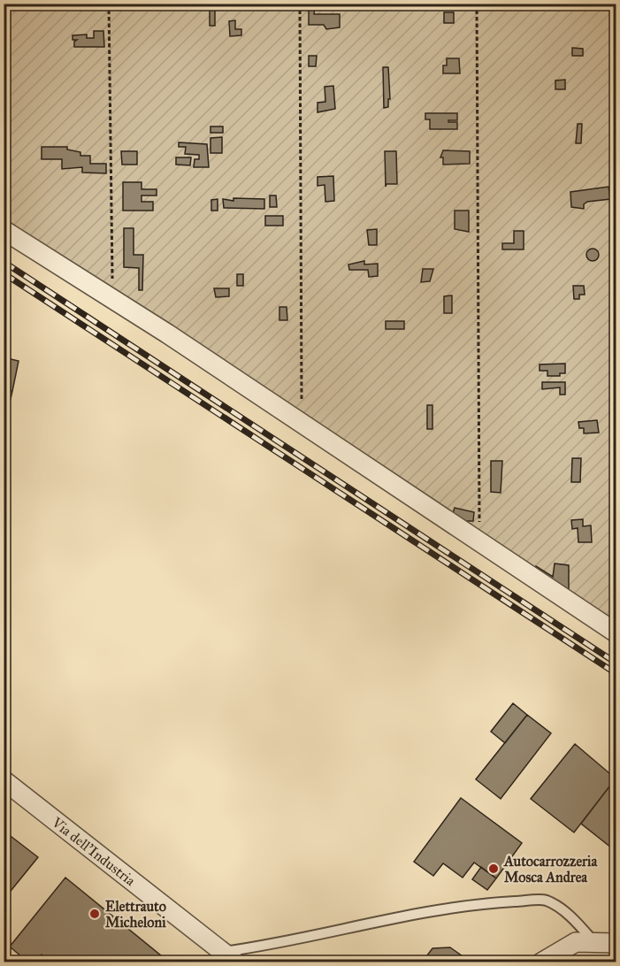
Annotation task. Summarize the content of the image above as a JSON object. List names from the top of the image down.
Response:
{
  "streets": {
    "street": ["Via dell'Industria"]
  },
  "places": ["Autocarrozzeria Mosca Andrea", "Elettrauto Micheloni"]
}
